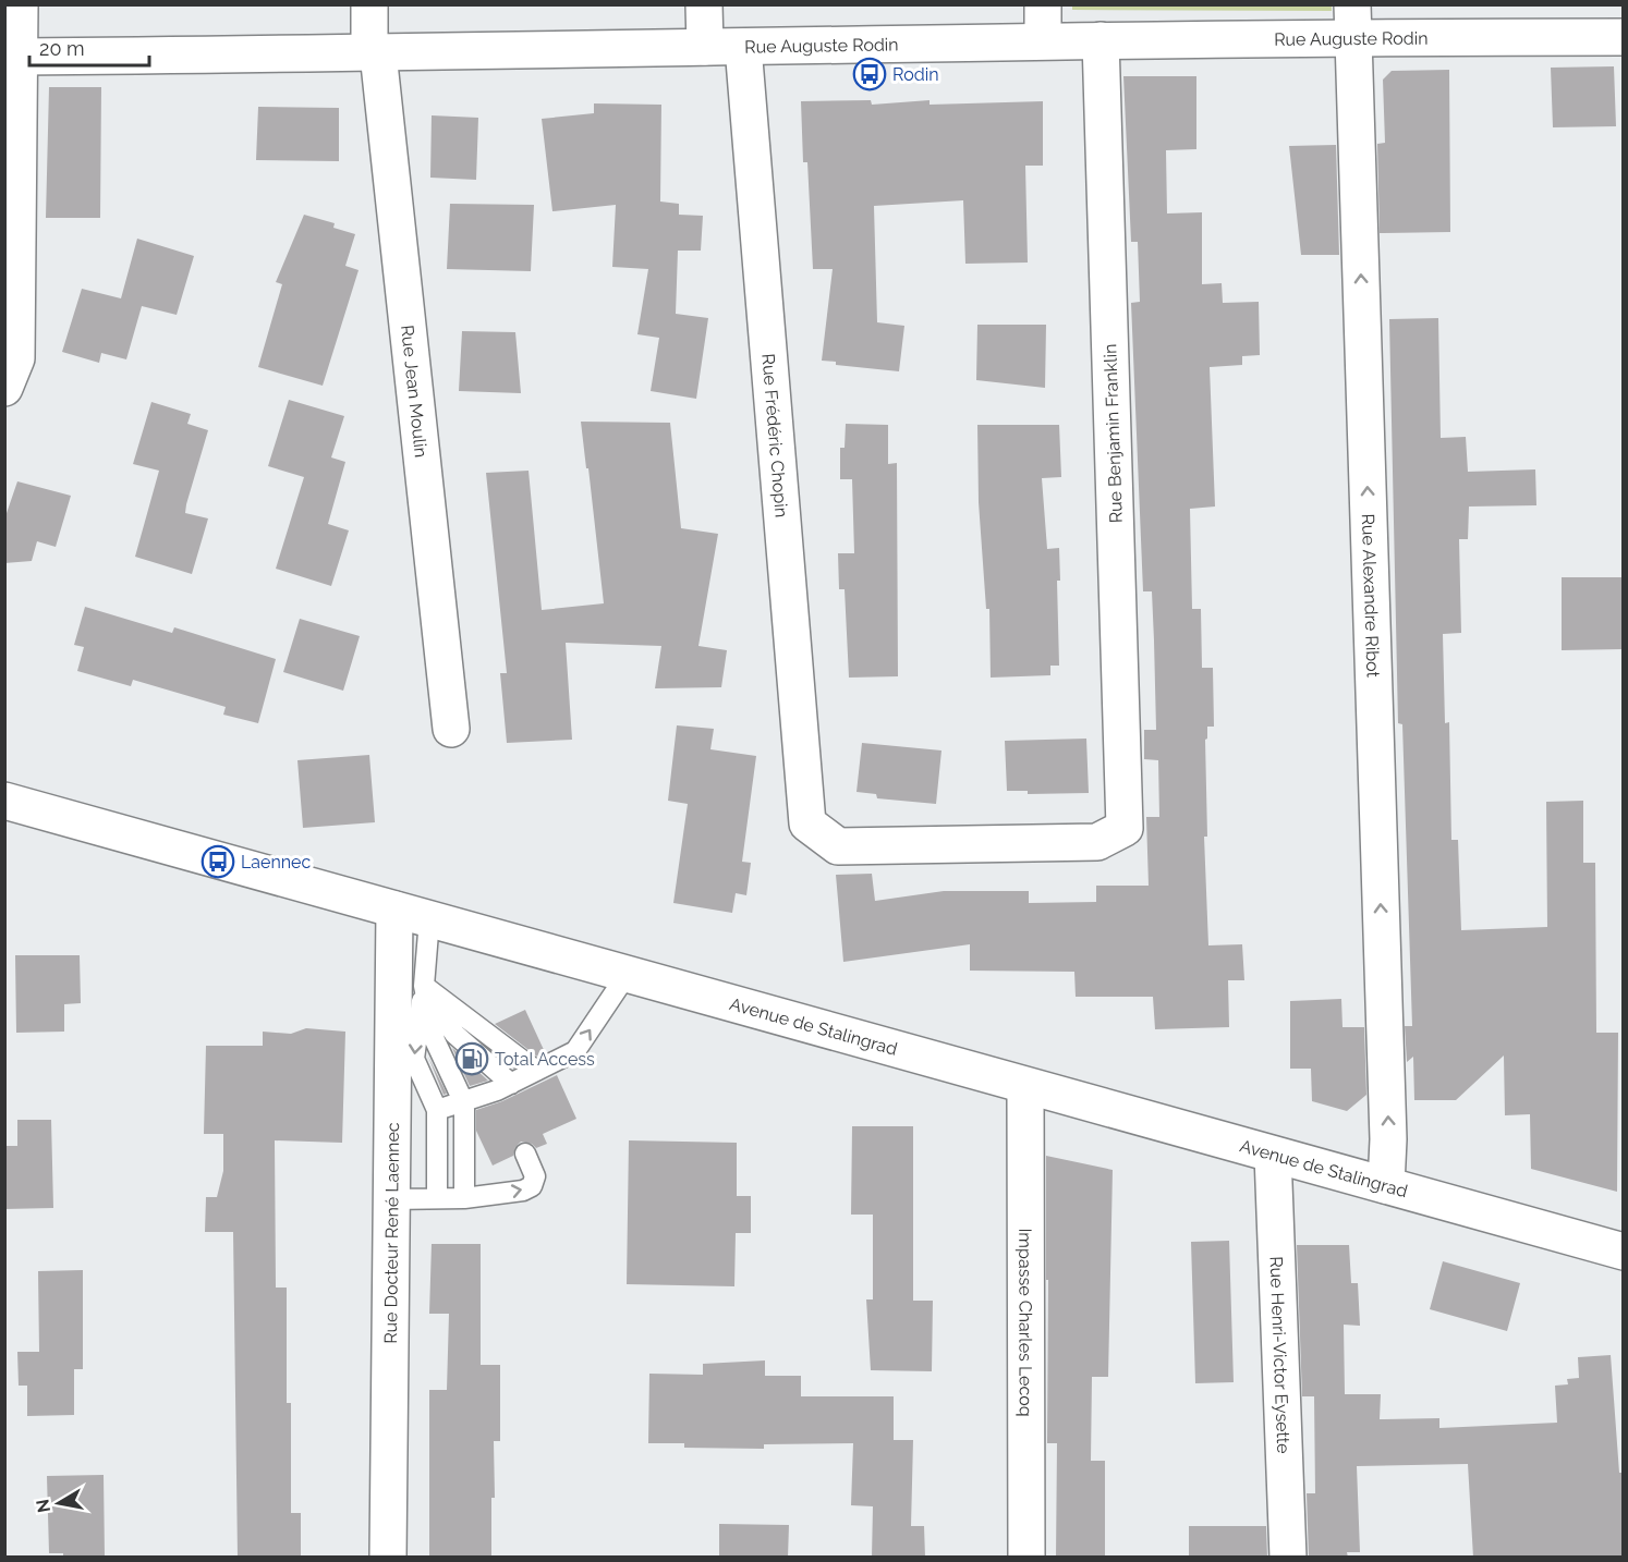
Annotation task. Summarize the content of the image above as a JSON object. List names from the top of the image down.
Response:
{
  "streets": {
    "street": [
      "Rue Auguste Rodin",
      "Rue Jean Moulin",
      "Rue Benjamin Franklin",
      "Rue Frédéric Chopin",
      "Rue Alexandre Ribot",
      "Avenue de Stalingrad",
      "Rue Docteur René Laennec",
      "Impasse Charles Lecoq",
      "Rue Henri-Victor Eysette"
    ]
  },
  "crossings": [
    ["Rue Auguste Rodin", "Rue Jean Moulin"],
    ["Rue Auguste Rodin", "Rue Benjamin Franklin"],
    ["Rue Auguste Rodin", "Rue Frédéric Chopin"],
    ["Rue Auguste Rodin", "Rue Alexandre Ribot"],
    ["Rue Benjamin Franklin", "Rue Frédéric Chopin"],
    ["Rue Alexandre Ribot", "Avenue de Stalingrad"],
    ["Avenue de Stalingrad", "Rue Docteur René Laennec"],
    ["Avenue de Stalingrad", "Impasse Charles Lecoq"],
    ["Avenue de Stalingrad", "Rue Henri-Victor Eysette"]
  ],
  "one_way": ["Rue Alexandre Ribot"],
  "places": {
    "bus stop": ["Rodin", "Laennec"],
    "fuel station": ["Total Access"]
  },
  "scale_bar": "20 m",
  "north": "left"
}
